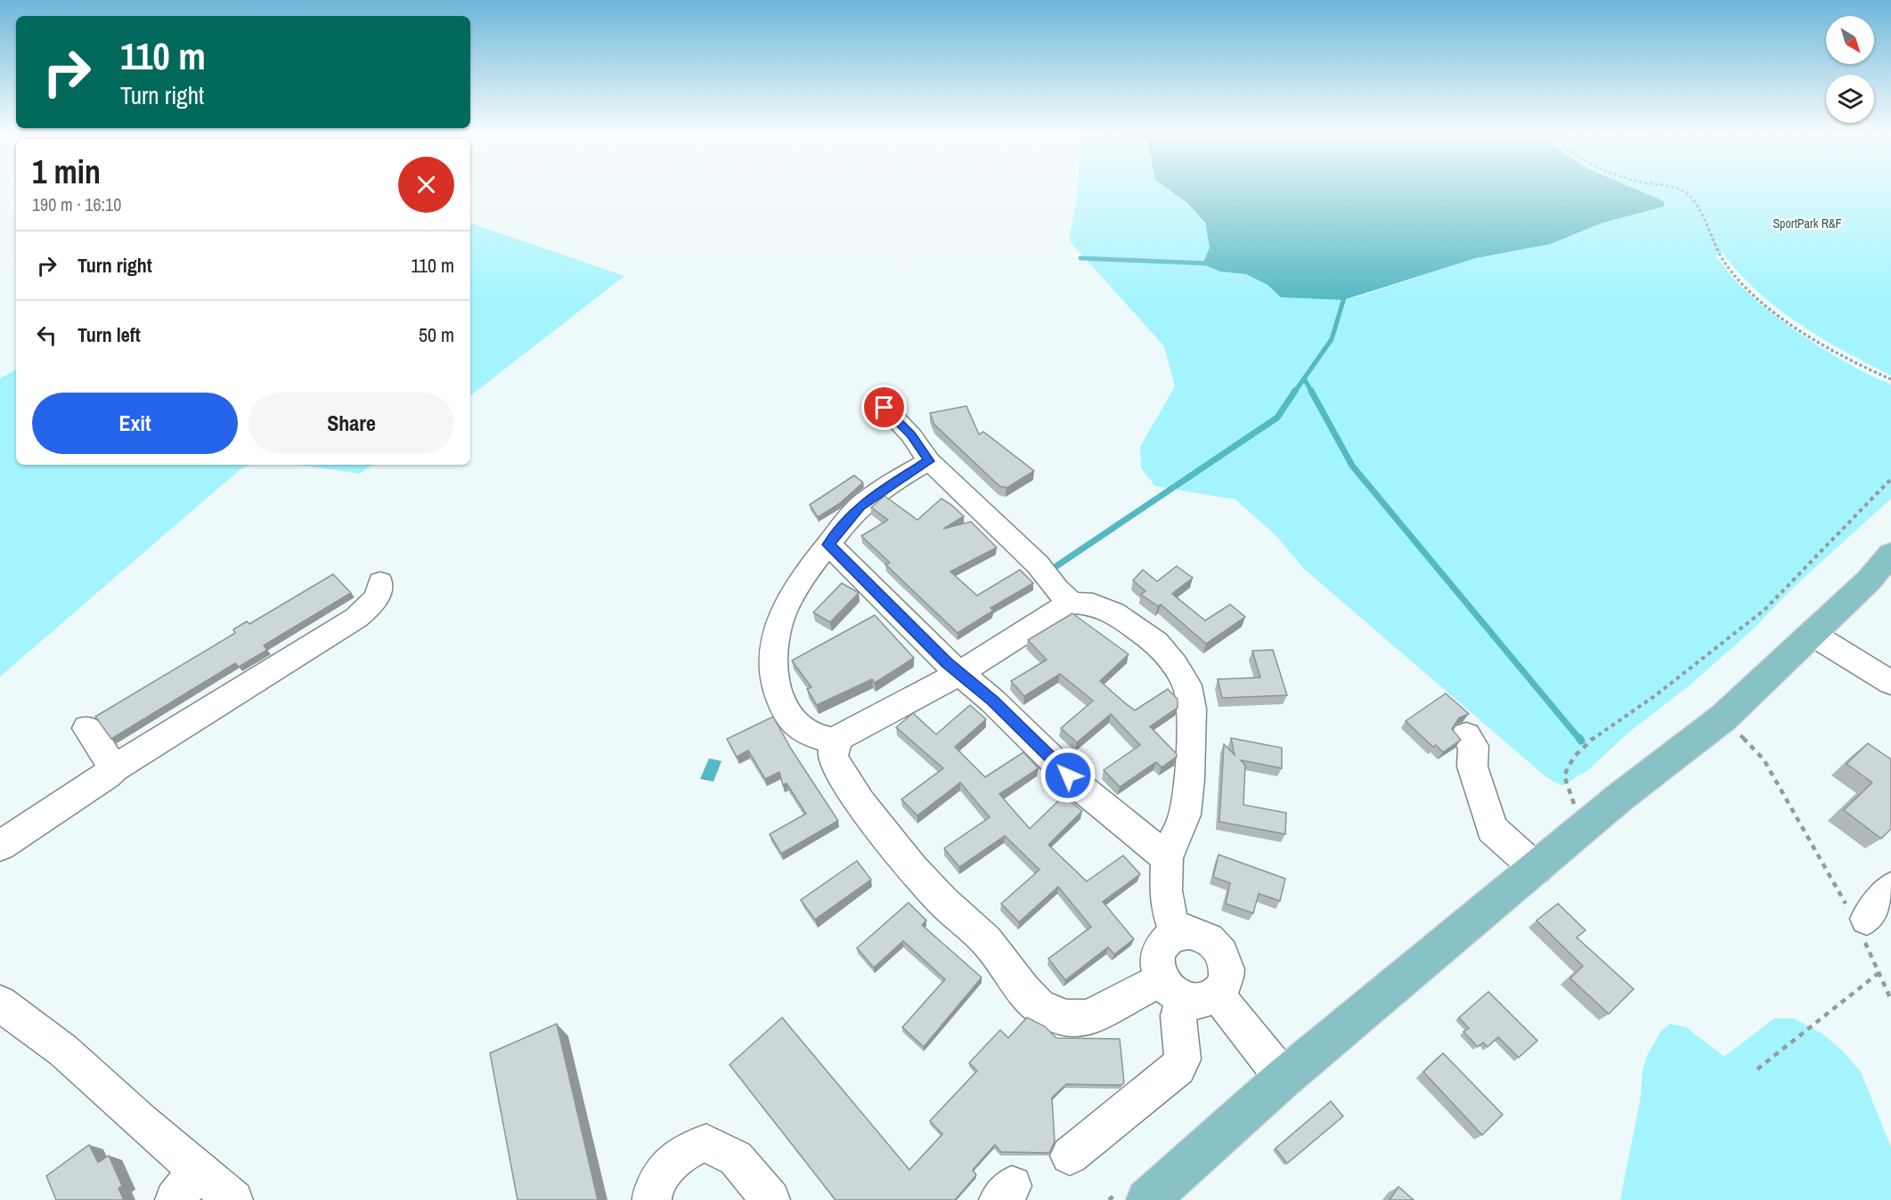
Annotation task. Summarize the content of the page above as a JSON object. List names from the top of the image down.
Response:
{
  "parks": ["SportPark R&F"],
  "north": "bottom right",
  "page": {
    "turn": ["110 m", "Turn right"],
    "heading": ["1 min", "190 m · 16:10"],
    "list": [
      {
        "name": "Turn right",
        "value": "110 m"
      },
      {
        "name": "Turn left",
        "value": "50 m"
      }
    ],
    "buttons": ["Exit", "Share"]
  }
}
